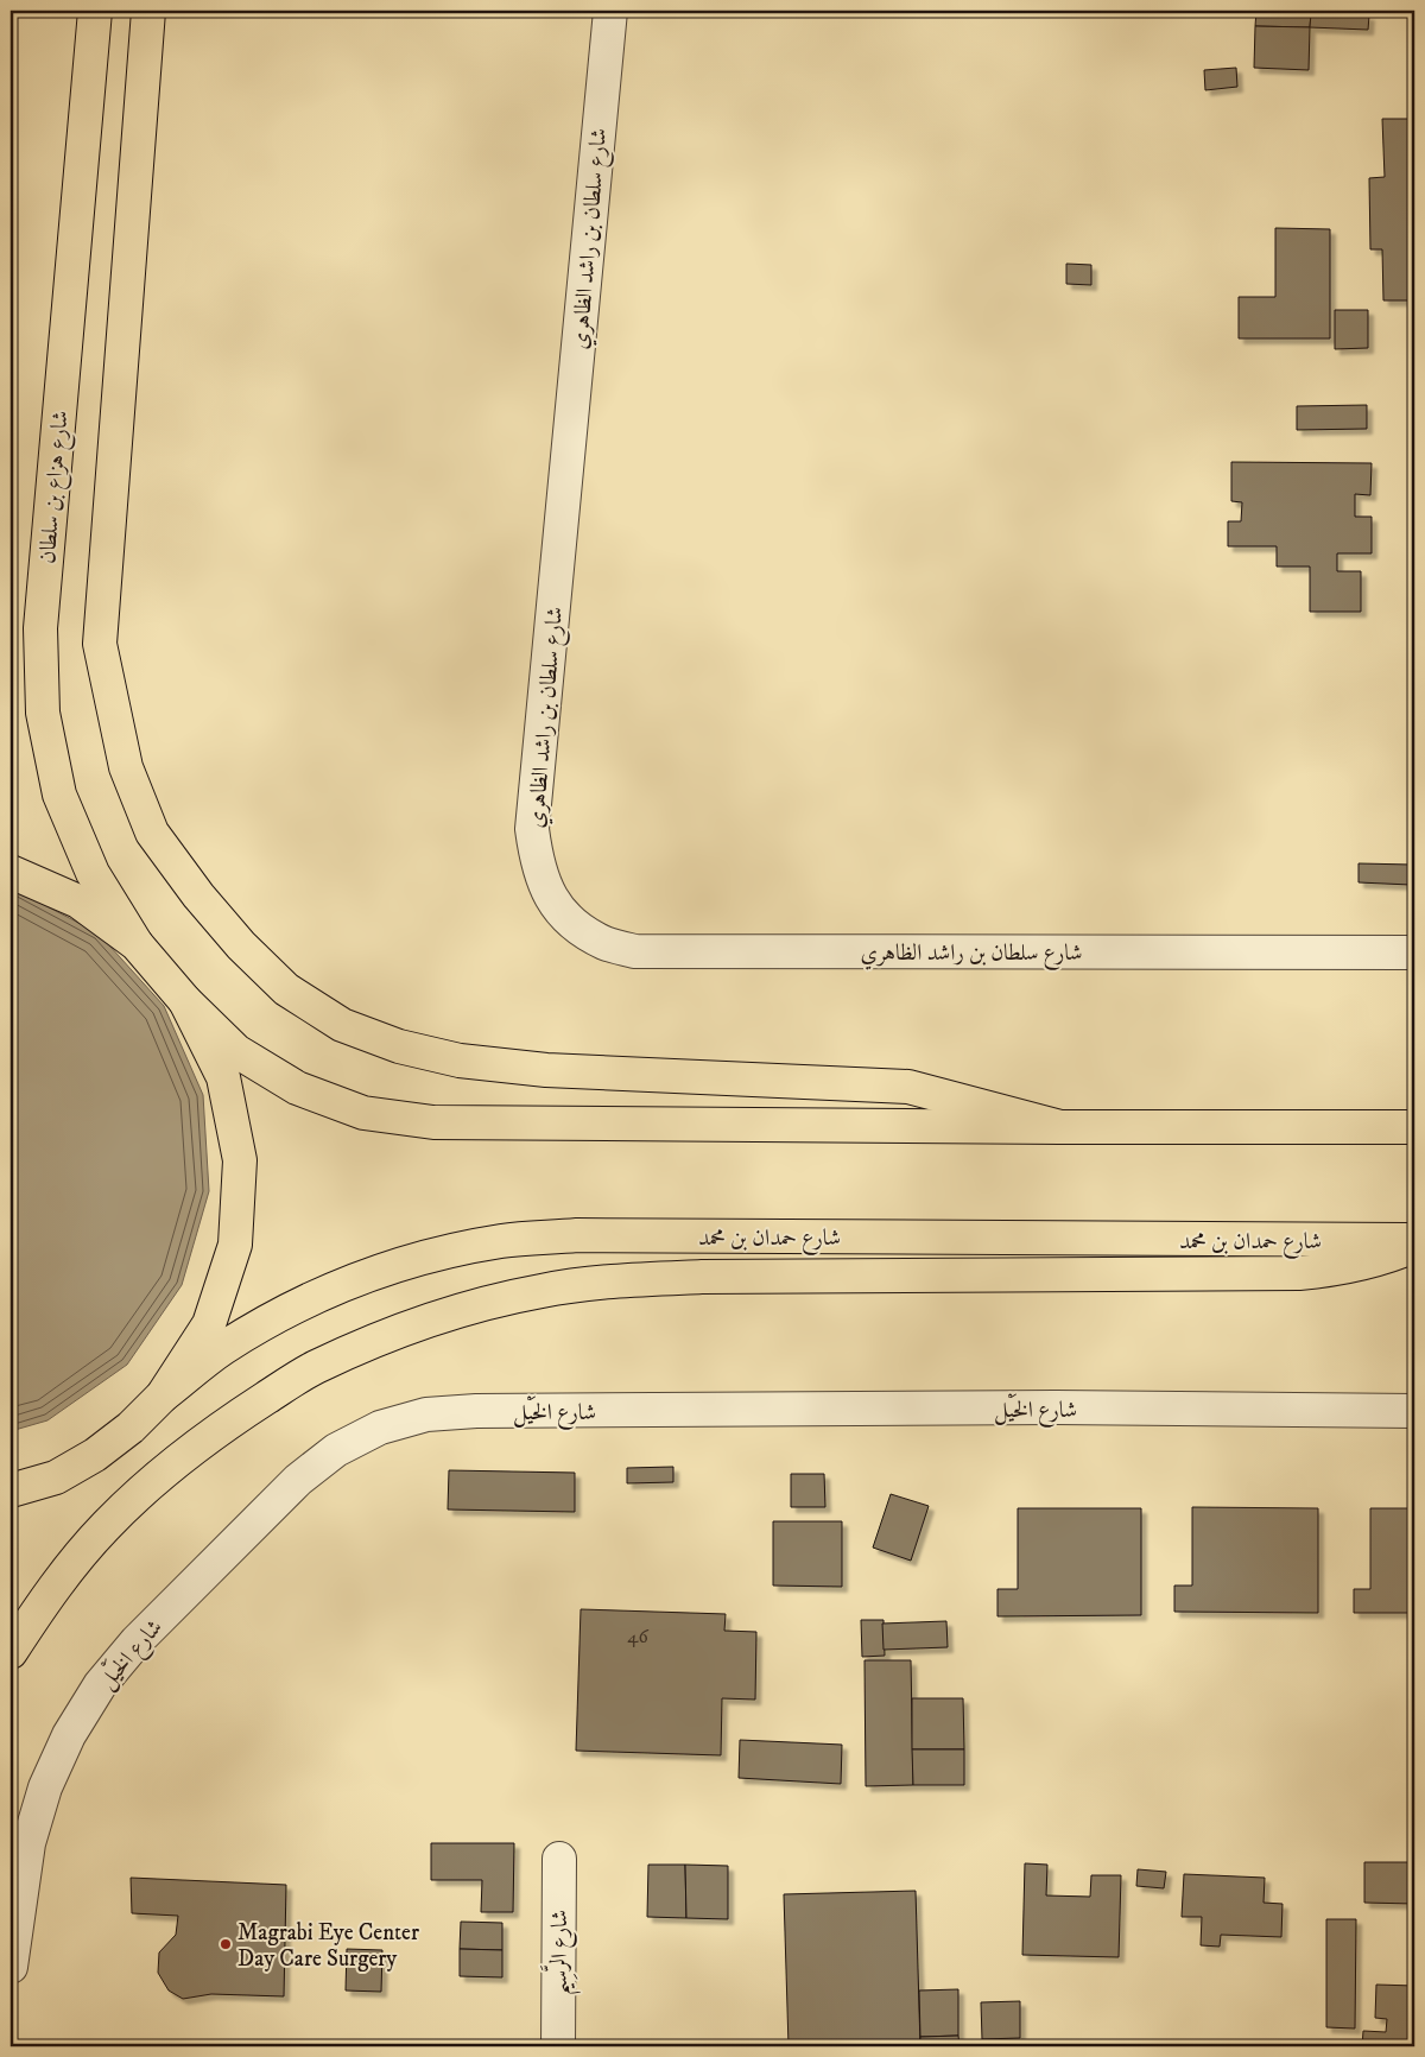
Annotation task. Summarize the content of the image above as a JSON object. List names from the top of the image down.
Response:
{
  "streets": {
    "main road": ["شارع هزاع بن سلطان", "شارع حمدان بن محمد"],
    "street": ["شارع سلطان بن راشد الظاهري", "شارع الخَيْل", "شارع الرَّسِيم"]
  },
  "places": ["Magrabi Eye Center Day Care Surgery"],
  "house_numbers": ["46"]
}
